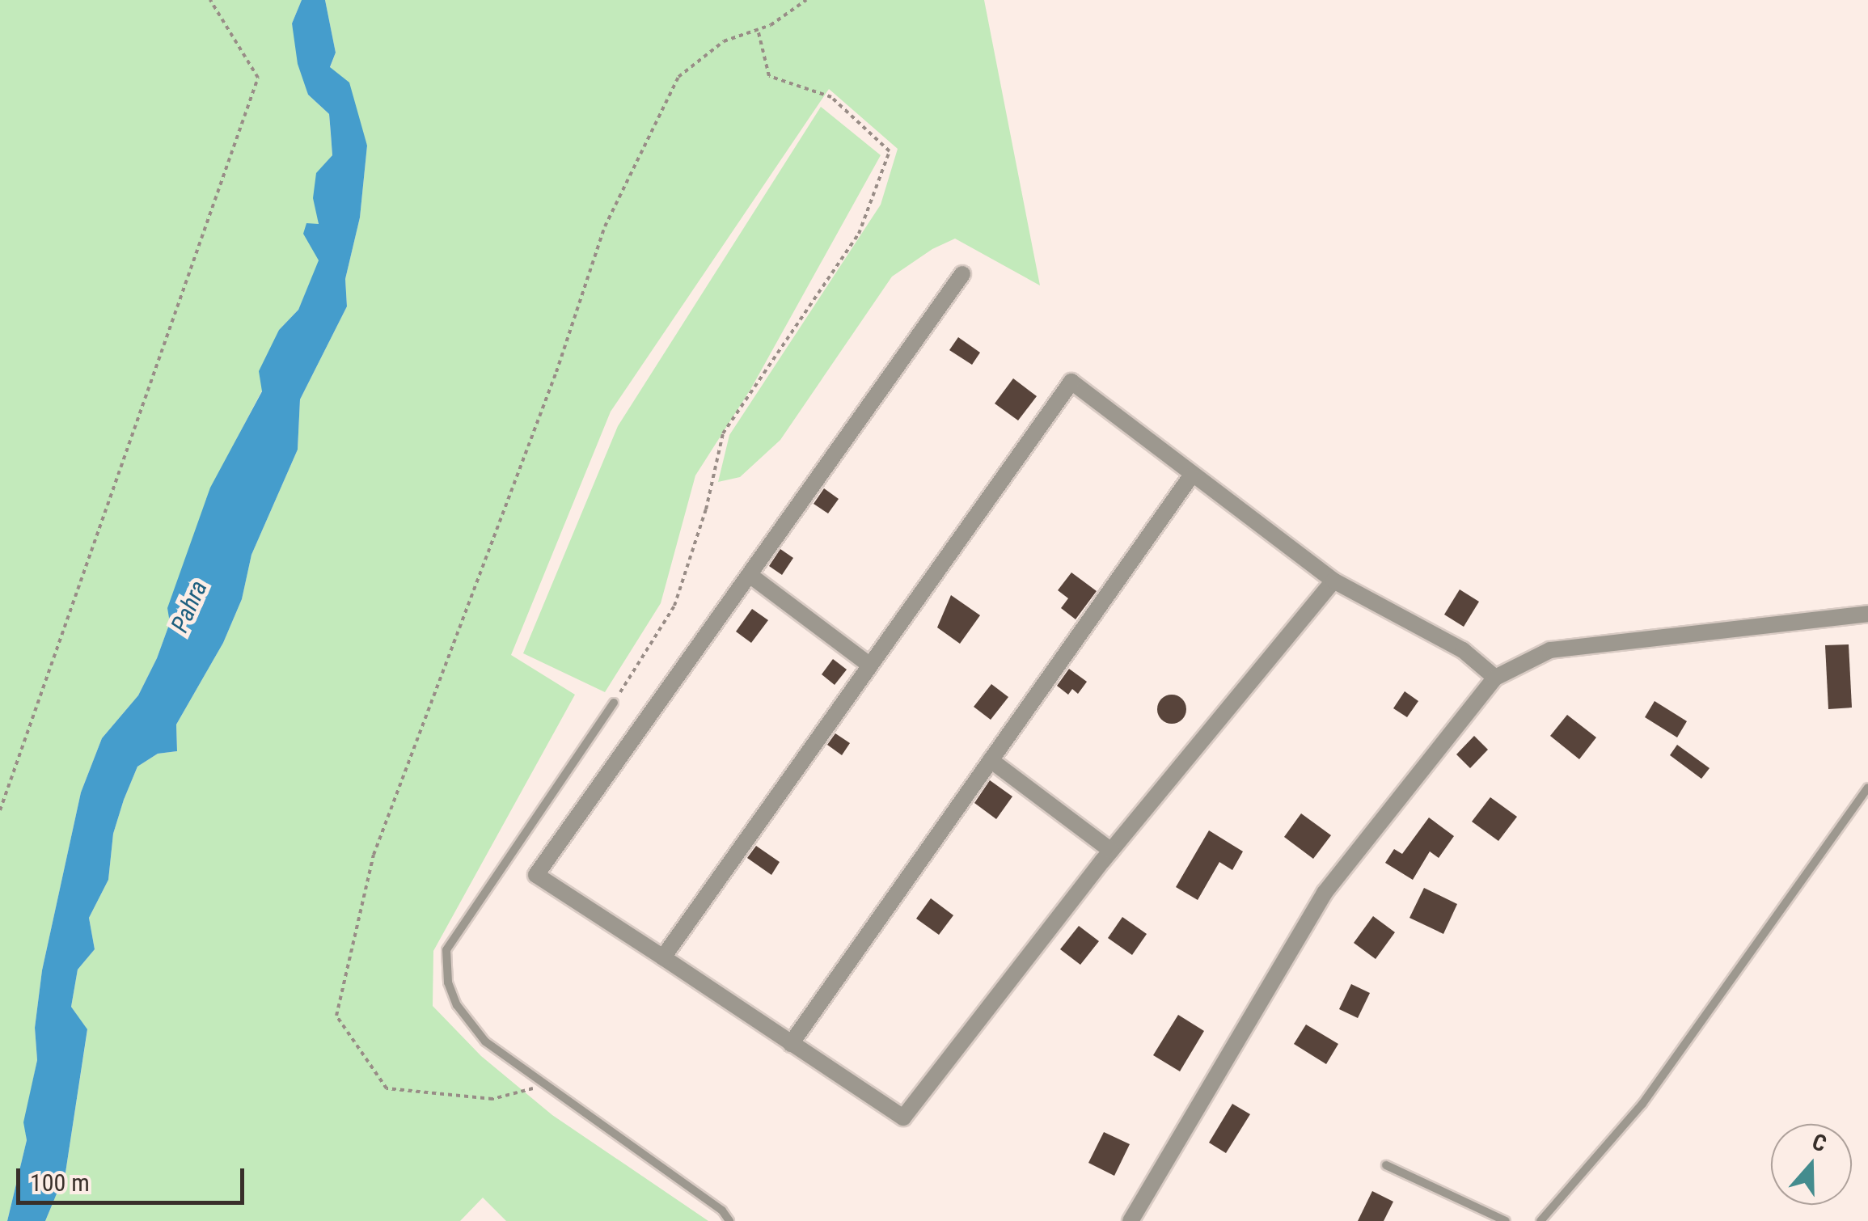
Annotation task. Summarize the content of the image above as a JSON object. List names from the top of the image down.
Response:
{
  "water": ["Pahra"],
  "scale_bar": "100 m",
  "north": "top"
}
